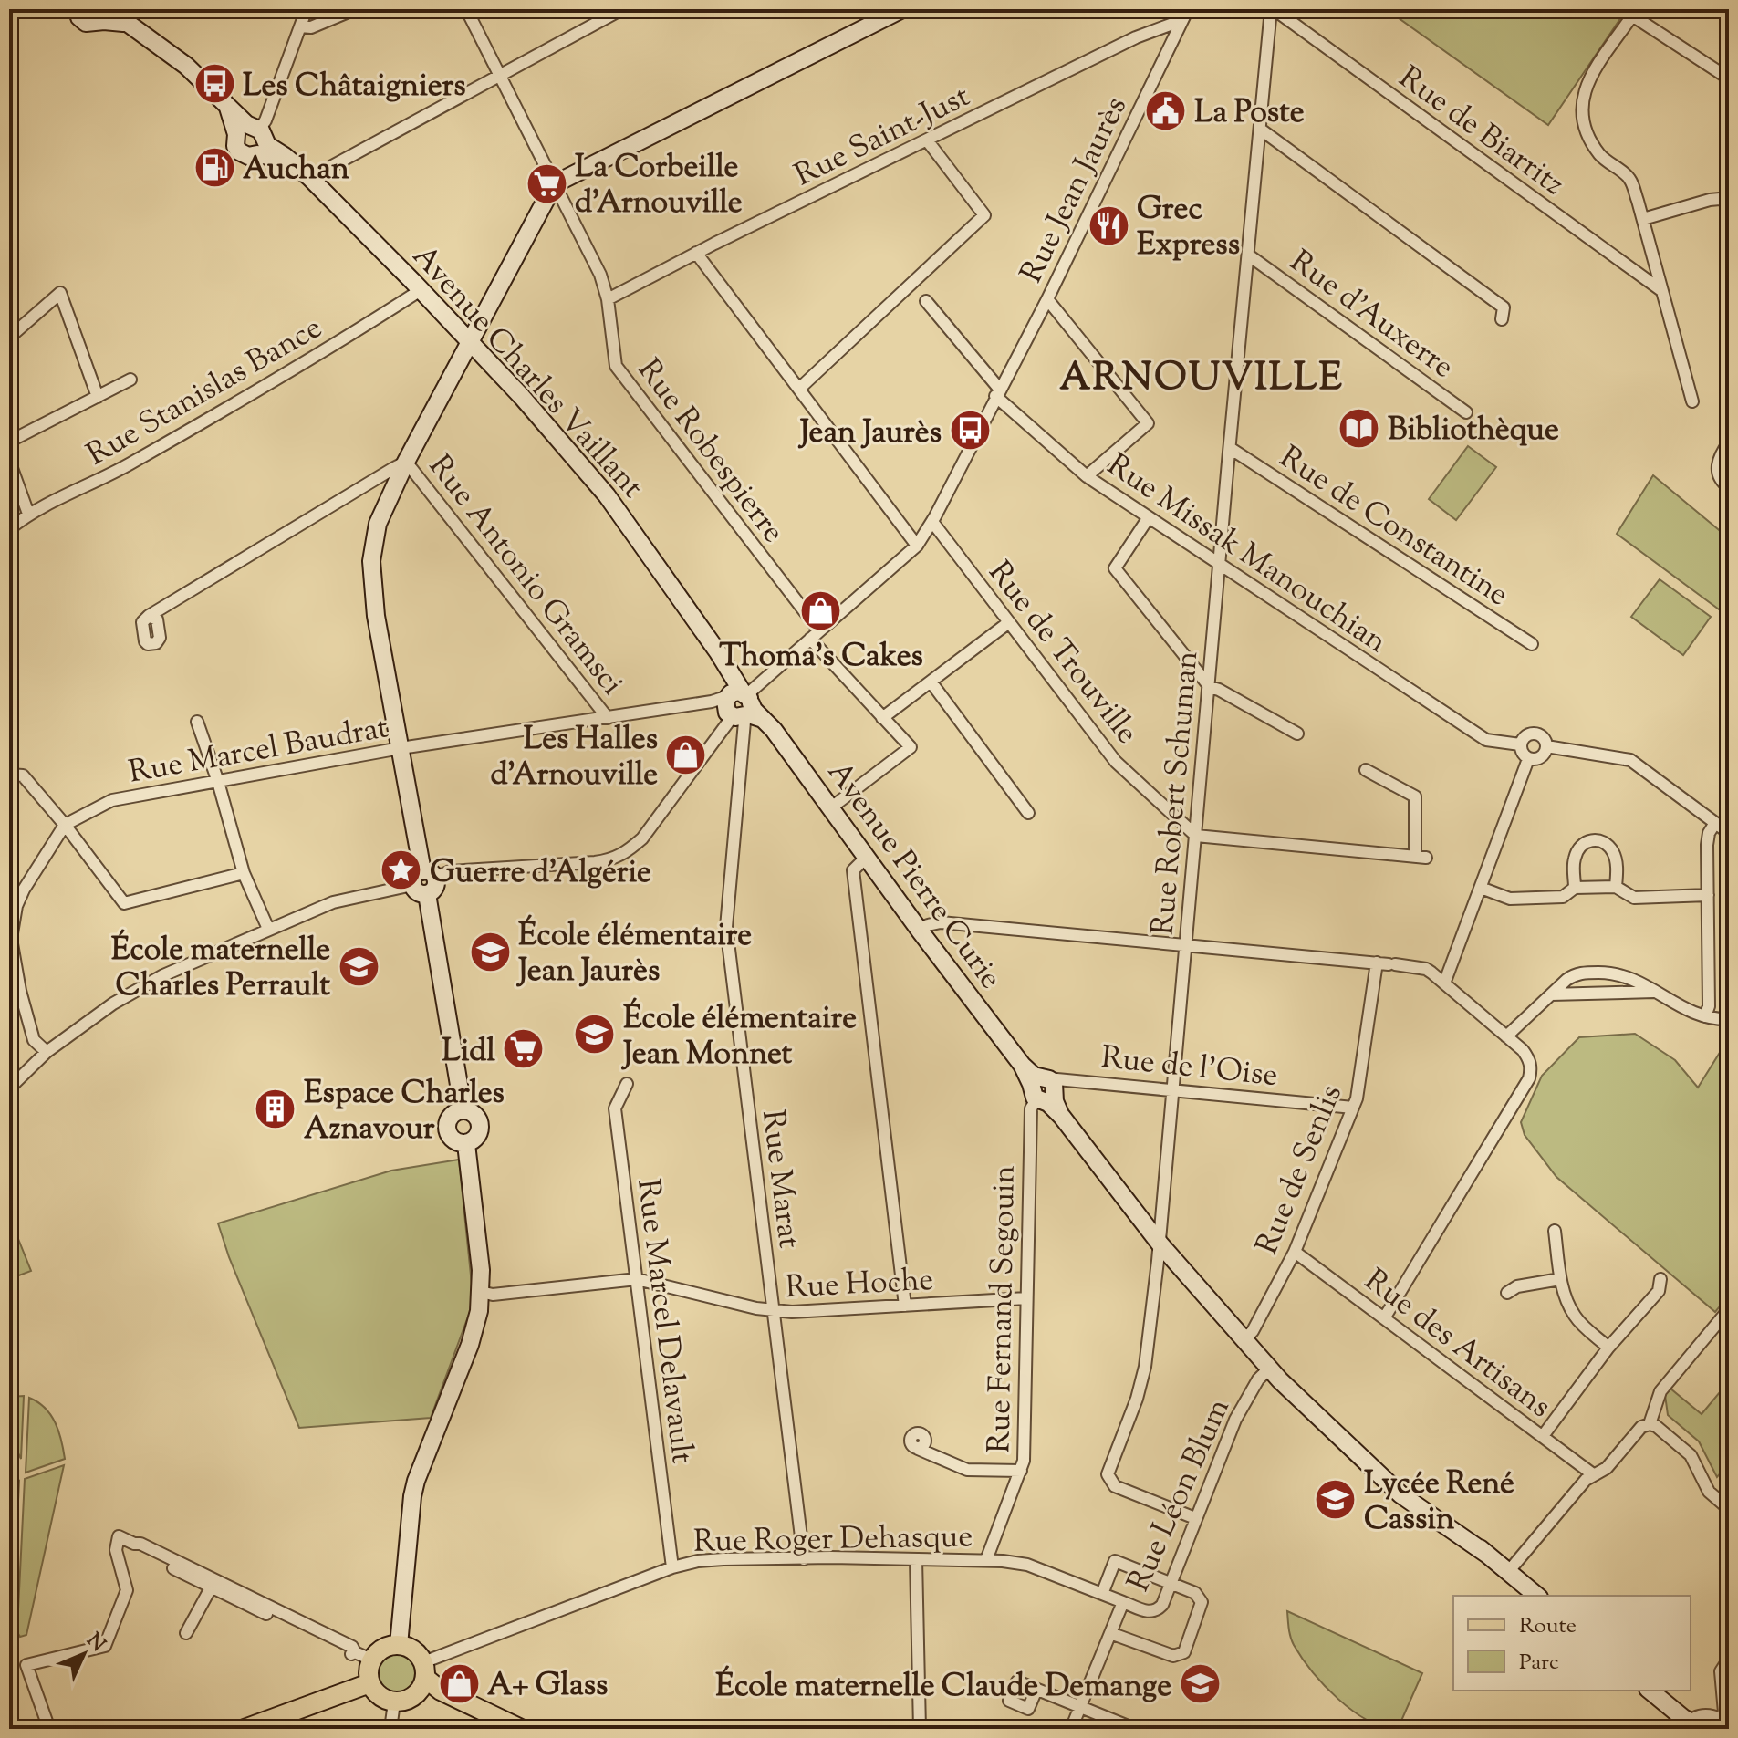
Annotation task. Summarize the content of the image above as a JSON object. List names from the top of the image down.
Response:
{
  "streets": {
    "main road": ["Avenue Charles Vaillant", "Avenue Pierre Curie"],
    "street": [
      "Rue de Biarritz",
      "Rue Saint-Just",
      "Rue Jean Jaurès",
      "Rue d'Auxerre",
      "Rue Stanislas Bance",
      "Rue Robespierre",
      "Rue de Constantine",
      "Rue Missak Manouchian",
      "Rue Antonio Gramsci",
      "Rue de Trouville",
      "Rue Marcel Baudrat",
      "Rue Robert Schuman",
      "Rue de l'Oise",
      "Rue de Senlis",
      "Rue Marat",
      "Rue Hoche",
      "Rue Fernand Segouin",
      "Rue Marcel Delavault",
      "Rue des Artisans",
      "Rue Léon Blum",
      "Rue Roger Dehasque"
    ]
  },
  "crossings": [
    ["Rue de Biarritz", "Rue Robert Schuman"],
    ["Rue Saint-Just", "Rue Jean Jaurès"],
    ["Rue Saint-Just", "Rue Robespierre"],
    ["Rue Jean Jaurès", "Avenue Charles Vaillant"],
    ["Rue Jean Jaurès", "Rue Robespierre"],
    ["Rue Jean Jaurès", "Rue Missak Manouchian"],
    ["Rue Jean Jaurès", "Rue de Trouville"],
    ["Rue Jean Jaurès", "Rue Marcel Baudrat"],
    ["Rue Jean Jaurès", "Avenue Pierre Curie"],
    ["Rue Jean Jaurès", "Rue Marat"],
    ["Rue d'Auxerre", "Rue Robert Schuman"],
    ["Avenue Charles Vaillant", "Rue Stanislas Bance"],
    ["Avenue Charles Vaillant", "Rue Marcel Baudrat"],
    ["Avenue Charles Vaillant", "Avenue Pierre Curie"],
    ["Avenue Charles Vaillant", "Rue Marat"],
    ["Rue Robespierre", "Avenue Pierre Curie"],
    ["Rue de Constantine", "Rue Robert Schuman"],
    ["Rue Missak Manouchian", "Rue Robert Schuman"],
    ["Rue Antonio Gramsci", "Rue Marcel Baudrat"],
    ["Rue de Trouville", "Rue Robert Schuman"],
    ["Rue Marcel Baudrat", "Avenue Pierre Curie"],
    ["Rue Marcel Baudrat", "Rue Marat"],
    ["Rue Robert Schuman", "Avenue Pierre Curie"],
    ["Rue Robert Schuman", "Rue de l'Oise"],
    ["Rue Robert Schuman", "Rue Léon Blum"],
    ["Avenue Pierre Curie", "Rue de l'Oise"],
    ["Avenue Pierre Curie", "Rue de Senlis"],
    ["Avenue Pierre Curie", "Rue Marat"],
    ["Avenue Pierre Curie", "Rue Fernand Segouin"],
    ["Avenue Pierre Curie", "Rue Léon Blum"],
    ["Rue de l'Oise", "Rue de Senlis"],
    ["Rue de l'Oise", "Rue Fernand Segouin"],
    ["Rue de Senlis", "Rue des Artisans"],
    ["Rue Marat", "Rue Hoche"],
    ["Rue Marat", "Rue Roger Dehasque"],
    ["Rue Hoche", "Rue Fernand Segouin"],
    ["Rue Hoche", "Rue Marcel Delavault"],
    ["Rue Fernand Segouin", "Rue Roger Dehasque"],
    ["Rue Marcel Delavault", "Rue Roger Dehasque"],
    ["Rue Léon Blum", "Rue Roger Dehasque"]
  ],
  "districts": ["ARNOUVILLE"],
  "places": {
    "bus stop": ["Les Châtaigniers", "Jean Jaurès"],
    "public building": ["La Poste"],
    "fuel station": ["Auchan"],
    "supermarket": ["La Corbeille d'Arnouville", "Lidl"],
    "restaurant": ["Grec Express"],
    "library": ["Bibliothèque"],
    "shop": ["Thoma's Cakes", "Les Halles d'Arnouville", "A+ Glass"],
    "place": ["Guerre d'Algérie"],
    "school or university": [
      "École élémentaire Jean Jaurès",
      "École maternelle Charles Perrault",
      "École élémentaire Jean Monnet",
      "Lycée René Cassin",
      "École maternelle Claude Demange"
    ],
    "building": ["Espace Charles Aznavour"]
  },
  "legend": ["Route", "Parc"],
  "north": "top right"
}
